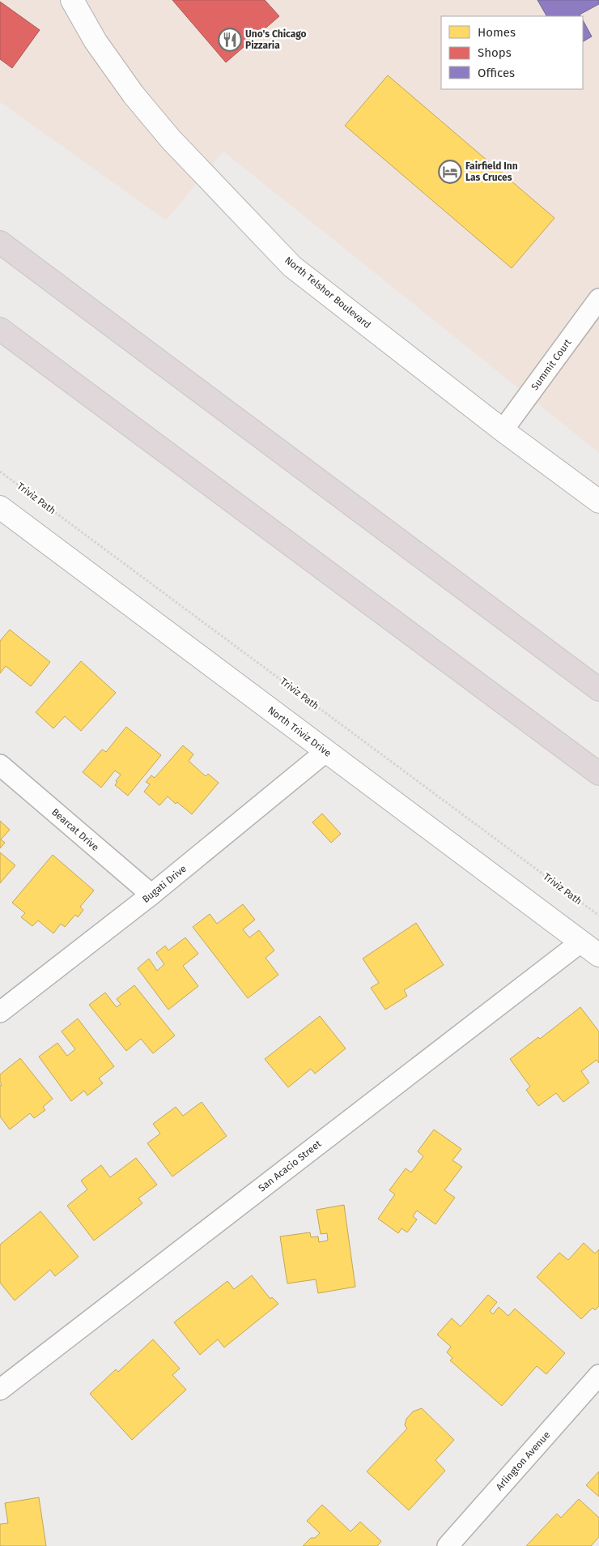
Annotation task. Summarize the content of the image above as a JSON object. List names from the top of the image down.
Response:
{
  "streets": {
    "street": [
      "North Telshor Boulevard",
      "Summit Court",
      "North Triviz Drive",
      "Bearcat Drive",
      "Bugati Drive",
      "San Acacio Street",
      "Arlington Avenue"
    ],
    "path": ["Triviz Path"]
  },
  "crossings": [
    ["North Telshor Boulevard", "Summit Court"],
    ["North Triviz Drive", "Bugati Drive"],
    ["North Triviz Drive", "San Acacio Street"],
    ["Bearcat Drive", "Bugati Drive"]
  ],
  "places": {
    "restaurant": ["Uno's Chicago Pizzaria"],
    "hotel": ["Fairfield Inn Las Cruces"]
  },
  "legend": ["Homes", "Shops", "Offices"]
}
